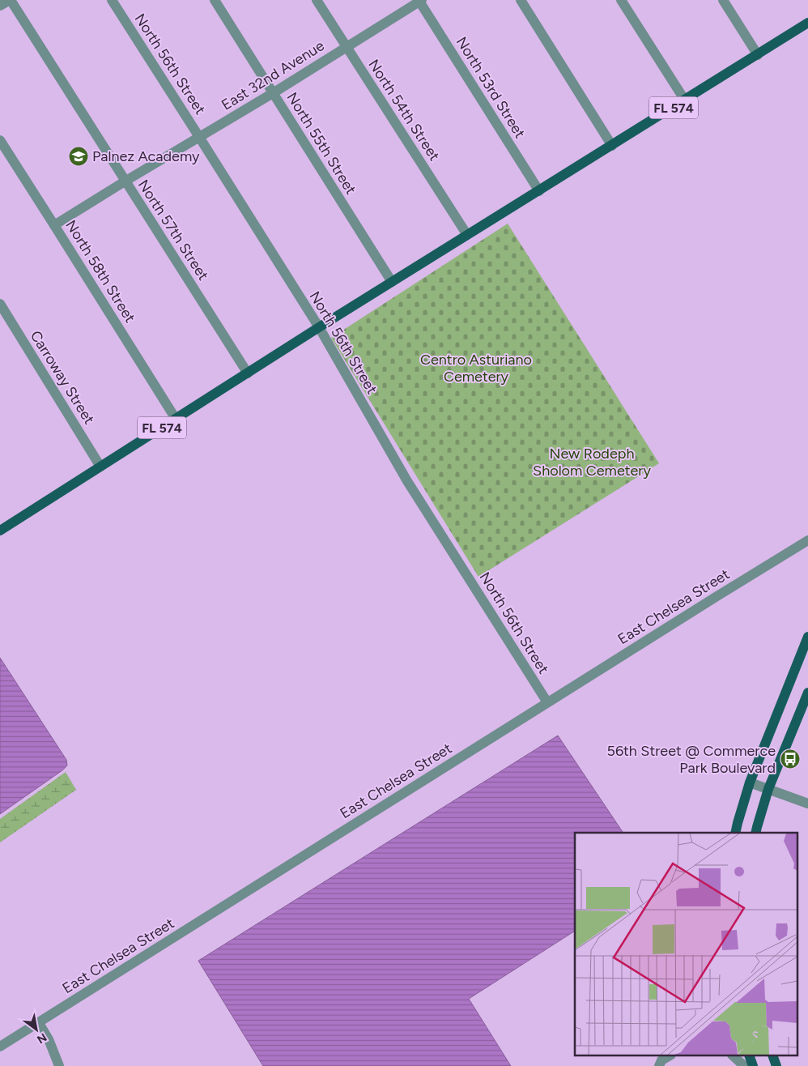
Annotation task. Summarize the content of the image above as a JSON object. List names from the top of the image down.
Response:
{
  "streets": {
    "main road": ["FL 574"],
    "street": [
      "North 56th Street",
      "East 32nd Avenue",
      "North 53rd Street",
      "North 54th Street",
      "North 55th Street",
      "North 57th Street",
      "North 58th Street",
      "Carroway Street",
      "East Chelsea Street"
    ]
  },
  "crossings": [
    ["North 56th Street", "East 32nd Avenue"],
    ["North 56th Street", "FL 574"],
    ["North 56th Street", "East Chelsea Street"],
    ["East 32nd Avenue", "North 53rd Street"],
    ["East 32nd Avenue", "North 54th Street"],
    ["East 32nd Avenue", "North 55th Street"],
    ["East 32nd Avenue", "North 57th Street"],
    ["East 32nd Avenue", "North 58th Street"],
    ["North 53rd Street", "FL 574"],
    ["FL 574", "North 54th Street"],
    ["FL 574", "North 55th Street"],
    ["FL 574", "North 57th Street"],
    ["FL 574", "North 58th Street"],
    ["FL 574", "Carroway Street"]
  ],
  "parks": ["Centro Asturiano Cemetery", "New Rodeph Sholom Cemetery"],
  "places": {
    "school or university": ["Palnez Academy"],
    "bus stop": ["56th Street @ Commerce Park Boulevard"]
  },
  "north": "bottom right"
}
